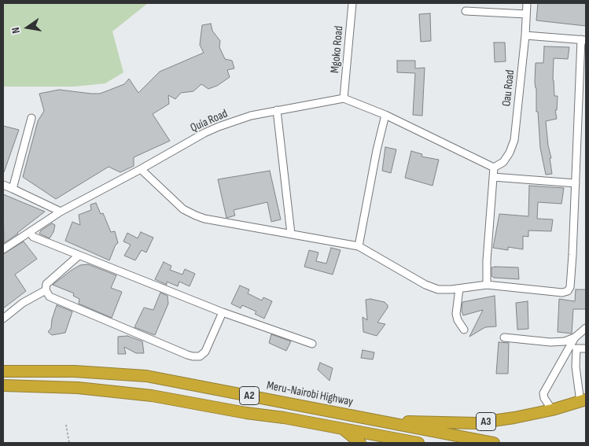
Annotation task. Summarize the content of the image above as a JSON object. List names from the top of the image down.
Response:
{
  "streets": {
    "highway": ["Meru-Nairobi Highway", "A2", "A3"],
    "street": ["Mgoko Road", "Oau Road", "Quia Road"]
  },
  "crossings": [
    ["Mgoko Road", "Quia Road"],
    ["Meru-Nairobi Highway", "A3"]
  ],
  "north": "left"
}
